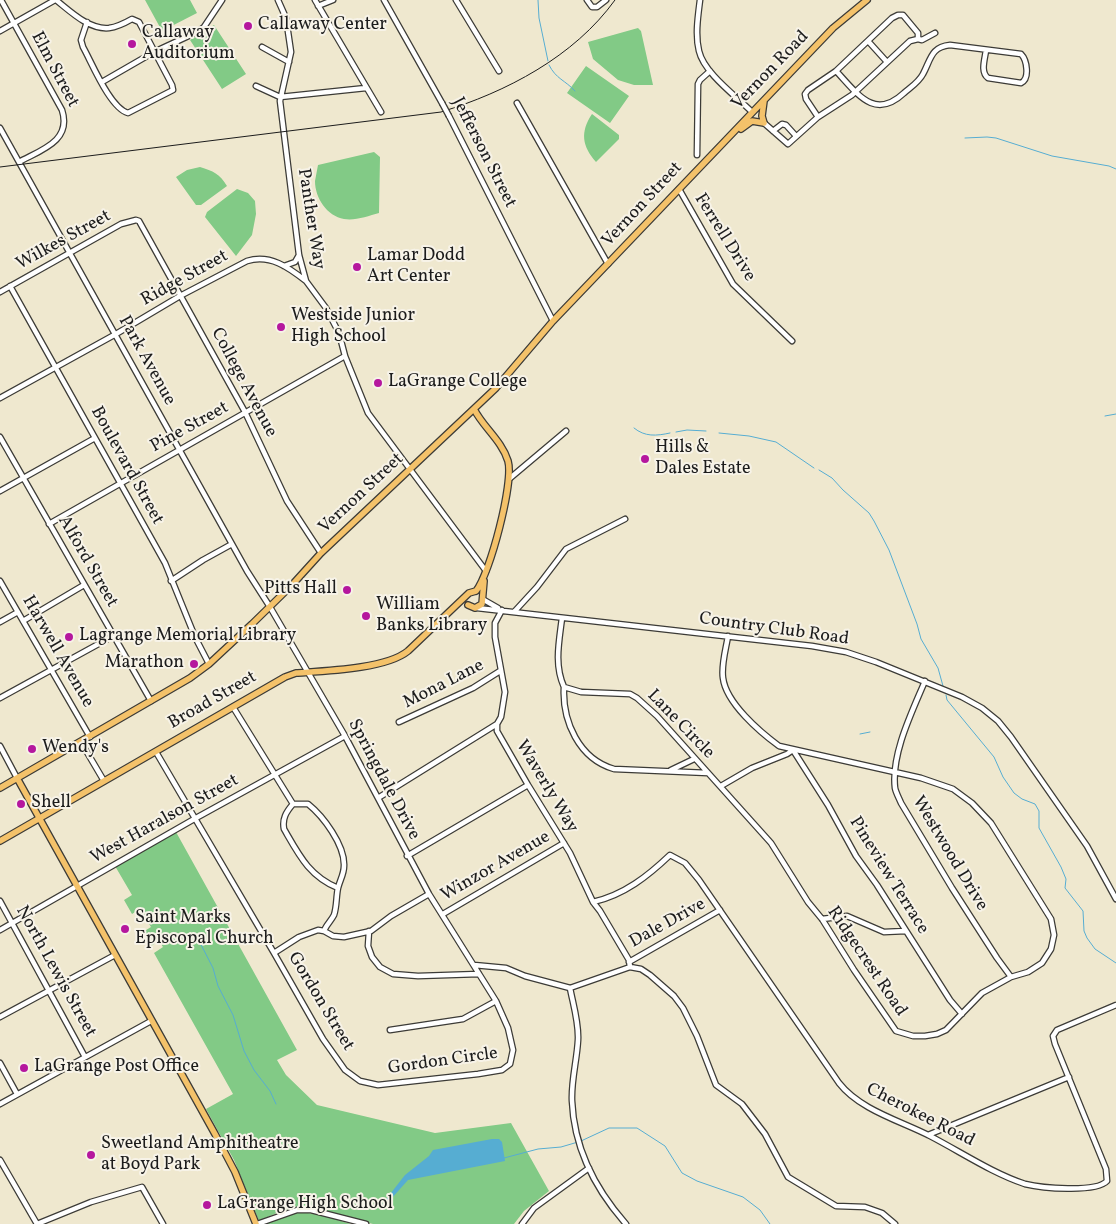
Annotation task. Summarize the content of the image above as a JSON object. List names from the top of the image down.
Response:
{
  "streets": {
    "main road": ["Vernon Road", "Vernon Street", "Broad Street"],
    "street": [
      "Elm Street",
      "Jefferson Street",
      "Panther Way",
      "Ferrell Drive",
      "Wilkes Street",
      "Ridge Street",
      "Park Avenue",
      "College Avenue",
      "Pine Street",
      "Boulevard Street",
      "Alford Street",
      "Country Club Road",
      "Harwell Avenue",
      "Mona Lane",
      "Lane Circle",
      "Springdale Drive",
      "Waverly Way",
      "West Haralson Street",
      "Westwood Drive",
      "Winzor Avenue",
      "Pineview Terrace",
      "Dale Drive",
      "Ridgecrest Road",
      "North Lewis Street",
      "Gordon Street",
      "Gordon Circle",
      "Cherokee Road"
    ]
  },
  "crossings": [
    ["Elm Street", "Park Avenue"],
    ["Vernon Road", "Vernon Street"],
    ["Jefferson Street", "Vernon Street"],
    ["Vernon Street", "Panther Way"],
    ["Vernon Street", "Ferrell Drive"],
    ["Vernon Street", "Park Avenue"],
    ["Vernon Street", "College Avenue"],
    ["Vernon Street", "Boulevard Street"],
    ["Vernon Street", "Alford Street"],
    ["Vernon Street", "Harwell Avenue"],
    ["Vernon Street", "Springdale Drive"],
    ["Panther Way", "Ridge Street"],
    ["Panther Way", "Pine Street"],
    ["Wilkes Street", "Park Avenue"],
    ["Wilkes Street", "College Avenue"],
    ["Wilkes Street", "Boulevard Street"],
    ["Ridge Street", "Park Avenue"],
    ["Ridge Street", "College Avenue"],
    ["Ridge Street", "Boulevard Street"],
    ["Park Avenue", "Pine Street"],
    ["Park Avenue", "Springdale Drive"],
    ["College Avenue", "Pine Street"],
    ["Pine Street", "Boulevard Street"],
    ["Pine Street", "Alford Street"],
    ["Country Club Road", "Broad Street"],
    ["Country Club Road", "Westwood Drive"],
    ["Country Club Road", "Ridgecrest Road"],
    ["Broad Street", "Springdale Drive"],
    ["Broad Street", "Gordon Street"],
    ["Lane Circle", "Ridgecrest Road"],
    ["Springdale Drive", "West Haralson Street"],
    ["Springdale Drive", "Winzor Avenue"],
    ["Springdale Drive", "Gordon Circle"],
    ["Waverly Way", "Winzor Avenue"],
    ["Waverly Way", "Dale Drive"],
    ["Waverly Way", "Cherokee Road"],
    ["West Haralson Street", "North Lewis Street"],
    ["West Haralson Street", "Gordon Street"],
    ["Westwood Drive", "Ridgecrest Road"],
    ["Pineview Terrace", "Ridgecrest Road"],
    ["Dale Drive", "Cherokee Road"],
    ["Gordon Street", "Gordon Circle"]
  ],
  "places": [
    "Callaway Center",
    "Callaway Auditorium",
    "Lamar Dodd Art Center",
    "Westside Junior High School",
    "LaGrange College",
    "Hills & Dales Estate",
    "Pitts Hall",
    "William Banks Library",
    "Lagrange Memorial Library",
    "Marathon",
    "Wendy's",
    "Shell",
    "Saint Marks Episcopal Church",
    "LaGrange Post Office",
    "Sweetland Amphitheatre at Boyd Park",
    "LaGrange High School"
  ]
}
